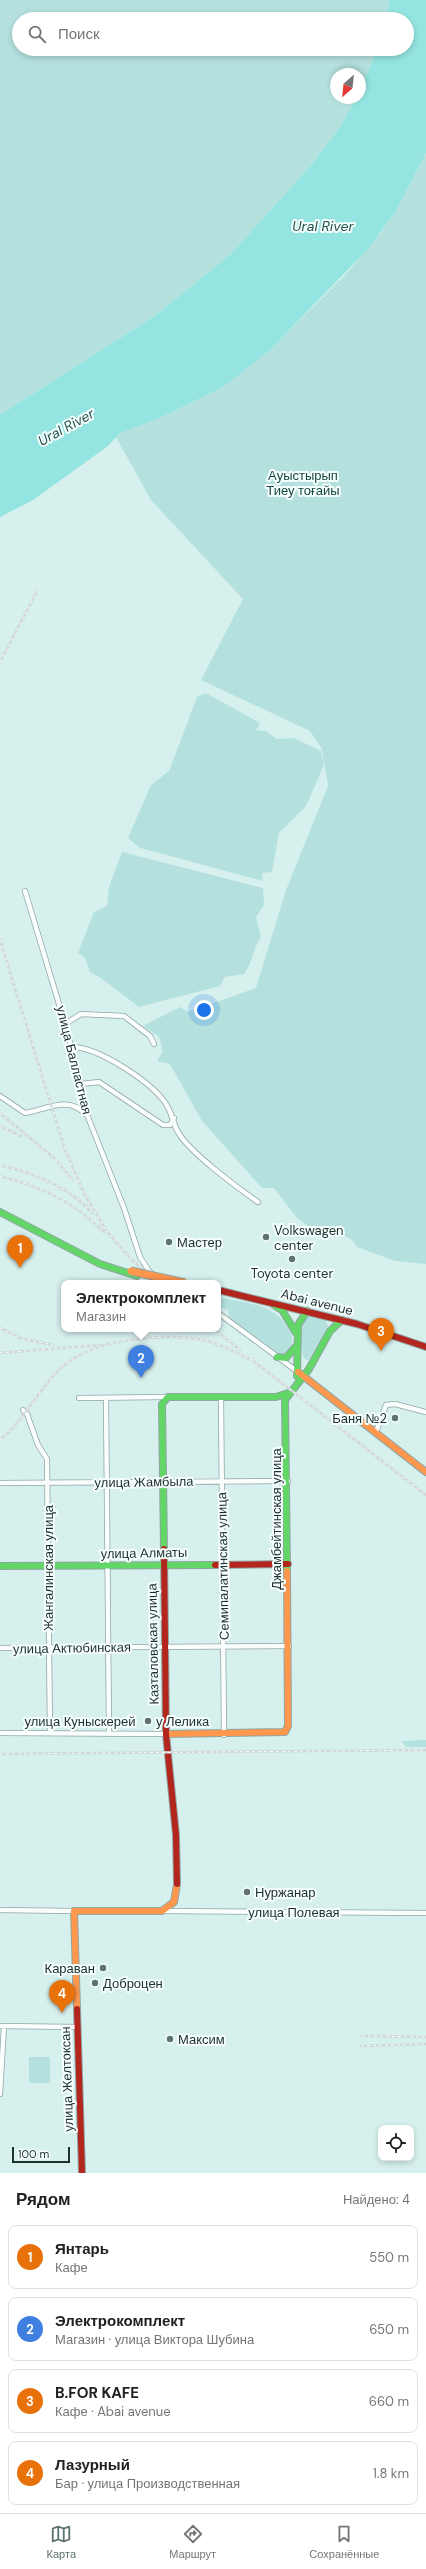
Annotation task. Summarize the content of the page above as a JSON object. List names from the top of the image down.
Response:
{
  "streets": {
    "street": [
      "улица Балластная",
      "Abai avenue",
      "улица Жамбыла",
      "Джамбейтинская улица",
      "улица Алматы",
      "Семипалатинская улица",
      "Жангалинская улица",
      "Казталовская улица",
      "улица Актюбинская",
      "улица Куныскерей",
      "улица Полевая",
      "улица Желтоксан"
    ]
  },
  "crossings": [
    ["Abai avenue", "Джамбейтинская улица"],
    ["улица Жамбыла", "Джамбейтинская улица"],
    ["улица Жамбыла", "Семипалатинская улица"],
    ["улица Жамбыла", "Жангалинская улица"],
    ["улица Жамбыла", "Казталовская улица"],
    ["Джамбейтинская улица", "улица Алматы"],
    ["Джамбейтинская улица", "улица Актюбинская"],
    ["Джамбейтинская улица", "улица Куныскерей"],
    ["улица Алматы", "Семипалатинская улица"],
    ["улица Алматы", "Жангалинская улица"],
    ["улица Алматы", "Казталовская улица"],
    ["Семипалатинская улица", "улица Актюбинская"],
    ["Семипалатинская улица", "улица Куныскерей"],
    ["Жангалинская улица", "улица Актюбинская"],
    ["Жангалинская улица", "улица Куныскерей"],
    ["Казталовская улица", "улица Актюбинская"],
    ["Казталовская улица", "улица Куныскерей"],
    ["Казталовская улица", "улица Полевая"]
  ],
  "water": ["Ural River"],
  "parks": ["Ауыстырып Тиеу тоғайы"],
  "places": [
    "Volkswagen center",
    "Мастер",
    "Toyota center",
    "Баня №2",
    "у Лелика",
    "Нуржанар",
    "Караван",
    "Доброцен",
    "Максим"
  ],
  "scale_bar": "100 m",
  "north": "bottom left",
  "page": {
    "search": "Поиск",
    "pins": [
      "1",
      "3",
      "2",
      "4"
    ],
    "popup": ["Электрокомплект", "Магазин"],
    "scale": "100 m",
    "heading": ["Рядом", "Найдено: 4"],
    "list": [
      {
        "mark": "1",
        "name": "Янтарь",
        "note": "Кафе",
        "value": "550 m"
      },
      {
        "mark": "2",
        "name": "Электрокомплект",
        "note": "Магазин · улица Виктора Шубина",
        "value": "650 m"
      },
      {
        "mark": "3",
        "name": "B.FOR KAFE",
        "note": "Кафе · Abai avenue",
        "value": "660 m"
      },
      {
        "mark": "4",
        "name": "Лазурный",
        "note": "Бар · улица Производственная",
        "value": "1.8 km"
      }
    ],
    "nav": ["Карта", "Маршрут", "Сохранённые"]
  }
}
